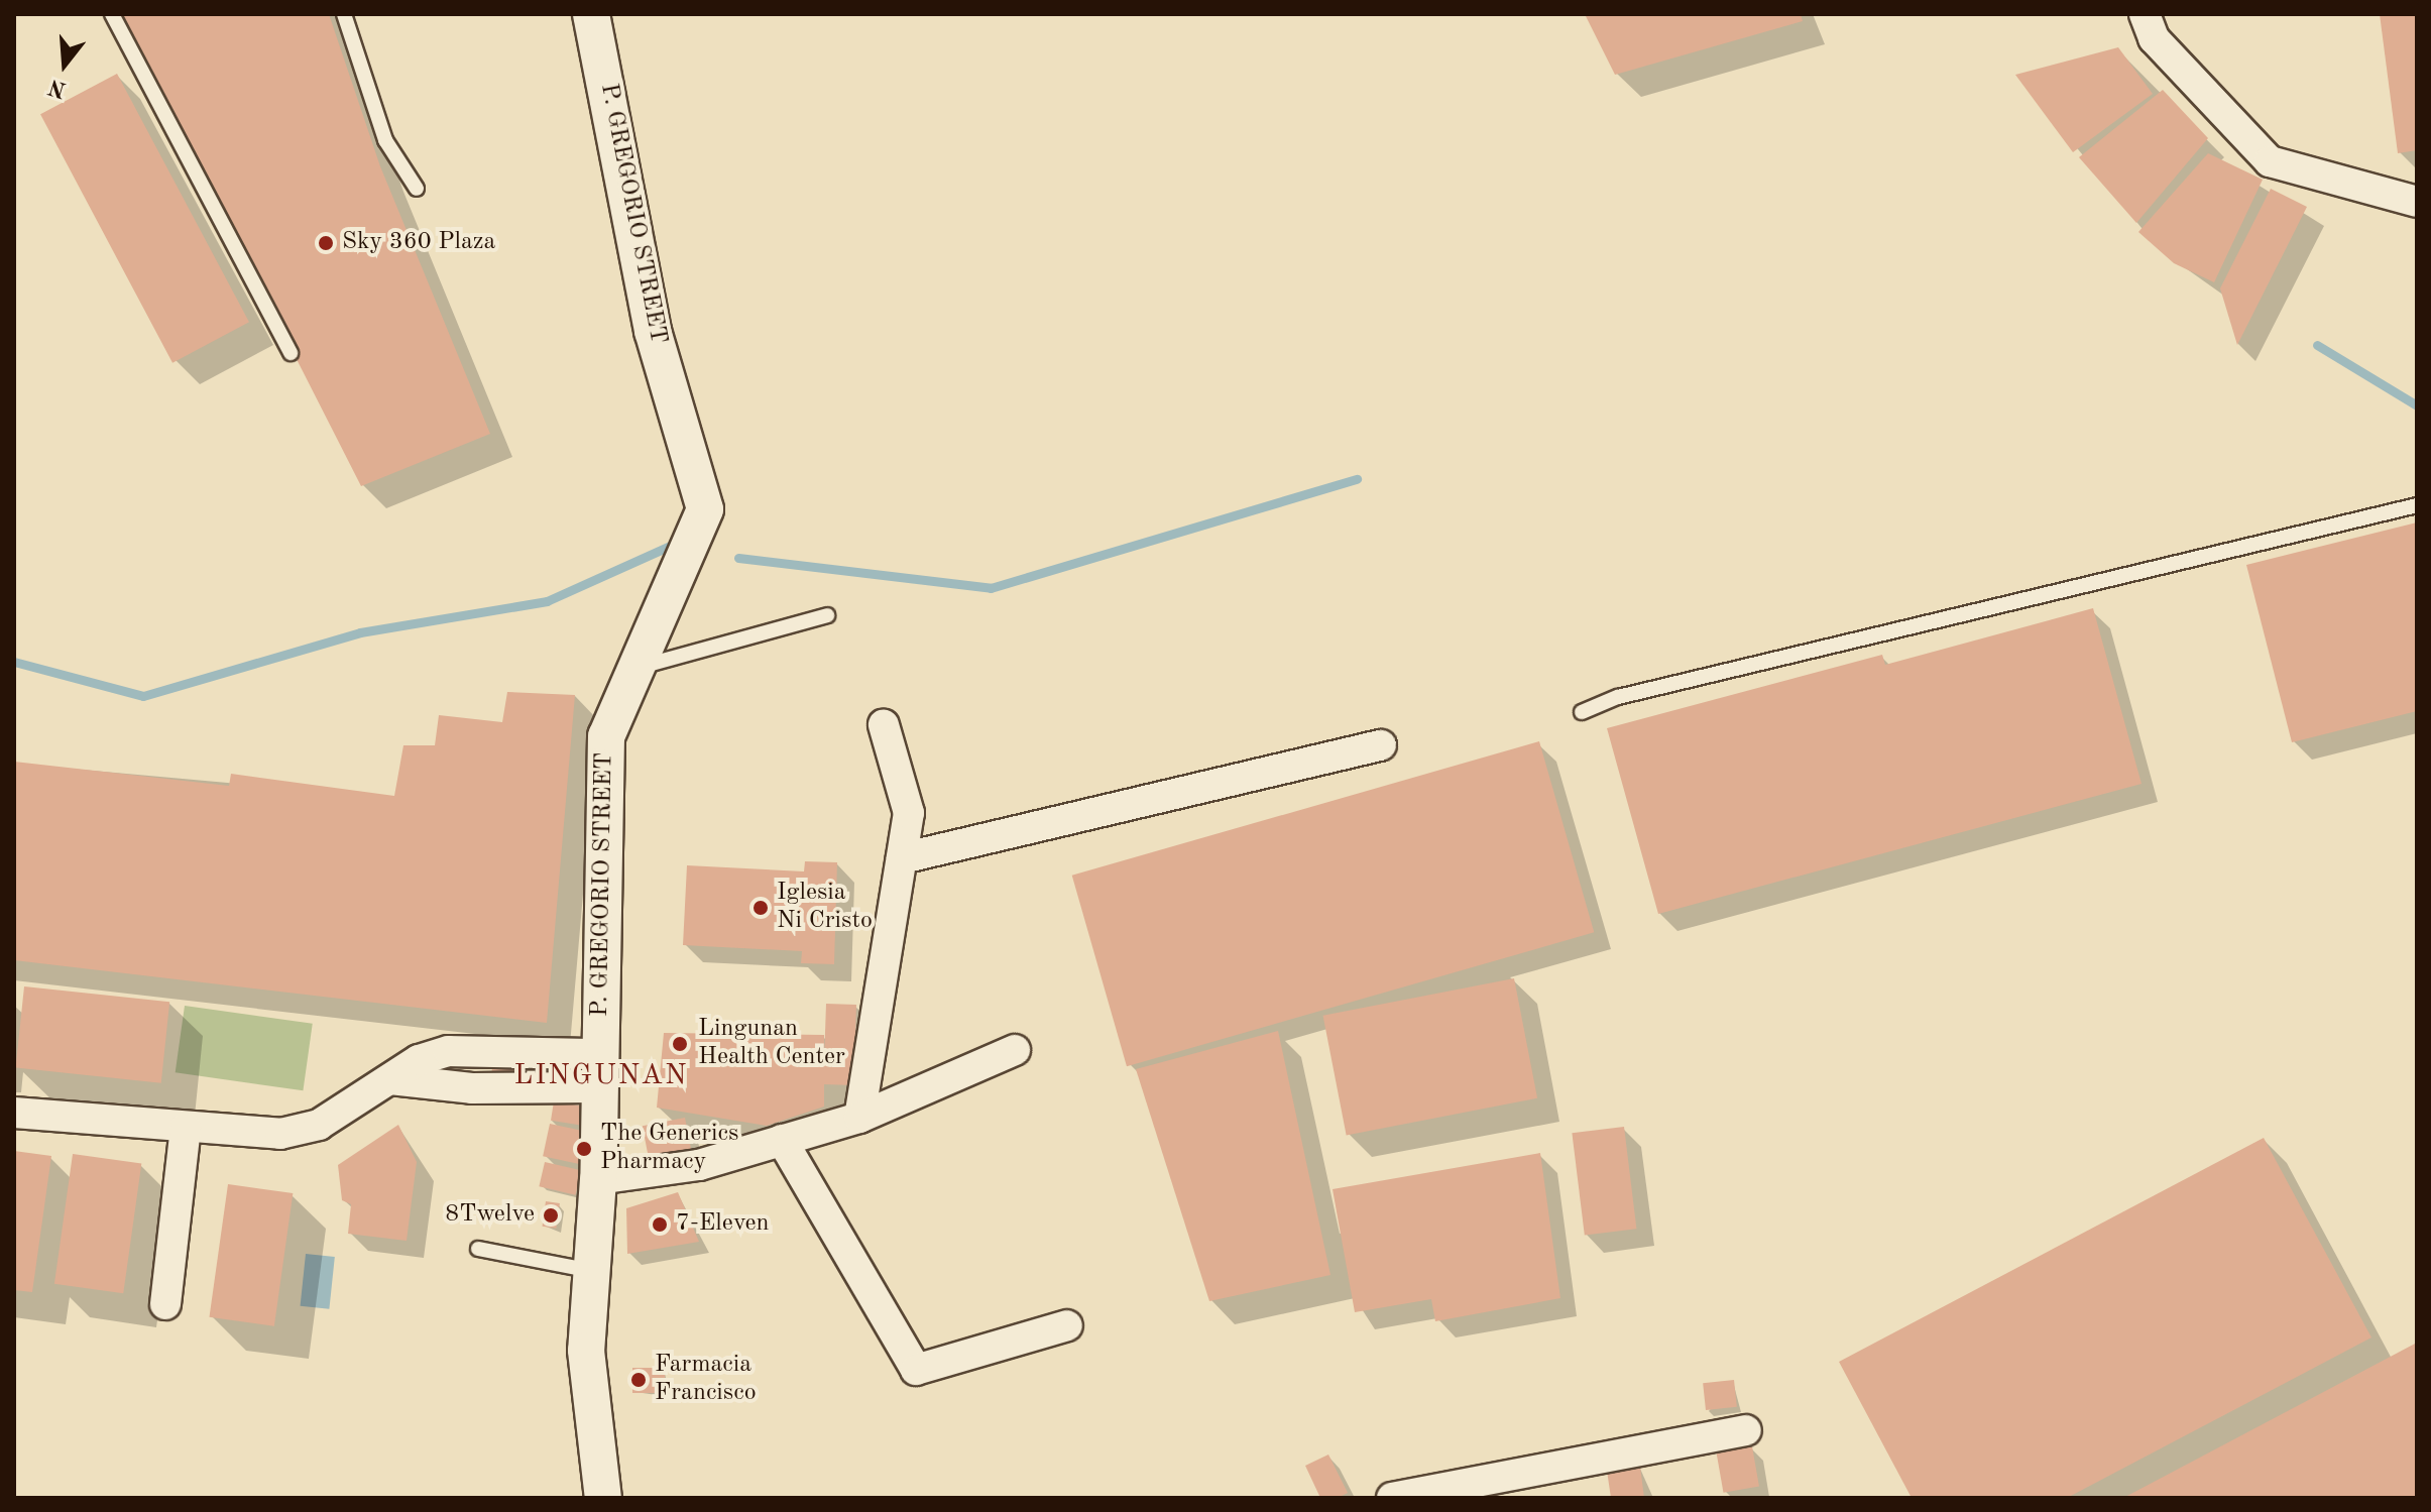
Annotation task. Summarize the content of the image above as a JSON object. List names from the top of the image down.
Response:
{
  "streets": {
    "street": ["P. GREGORIO STREET"]
  },
  "districts": ["LINGUNAN"],
  "places": [
    "Sky 360 Plaza",
    "Iglesia Ni Cristo",
    "Lingunan Health Center",
    "The Generics Pharmacy",
    "8Twelve",
    "7-Eleven",
    "Farmacia Francisco"
  ],
  "north": "bottom"
}
